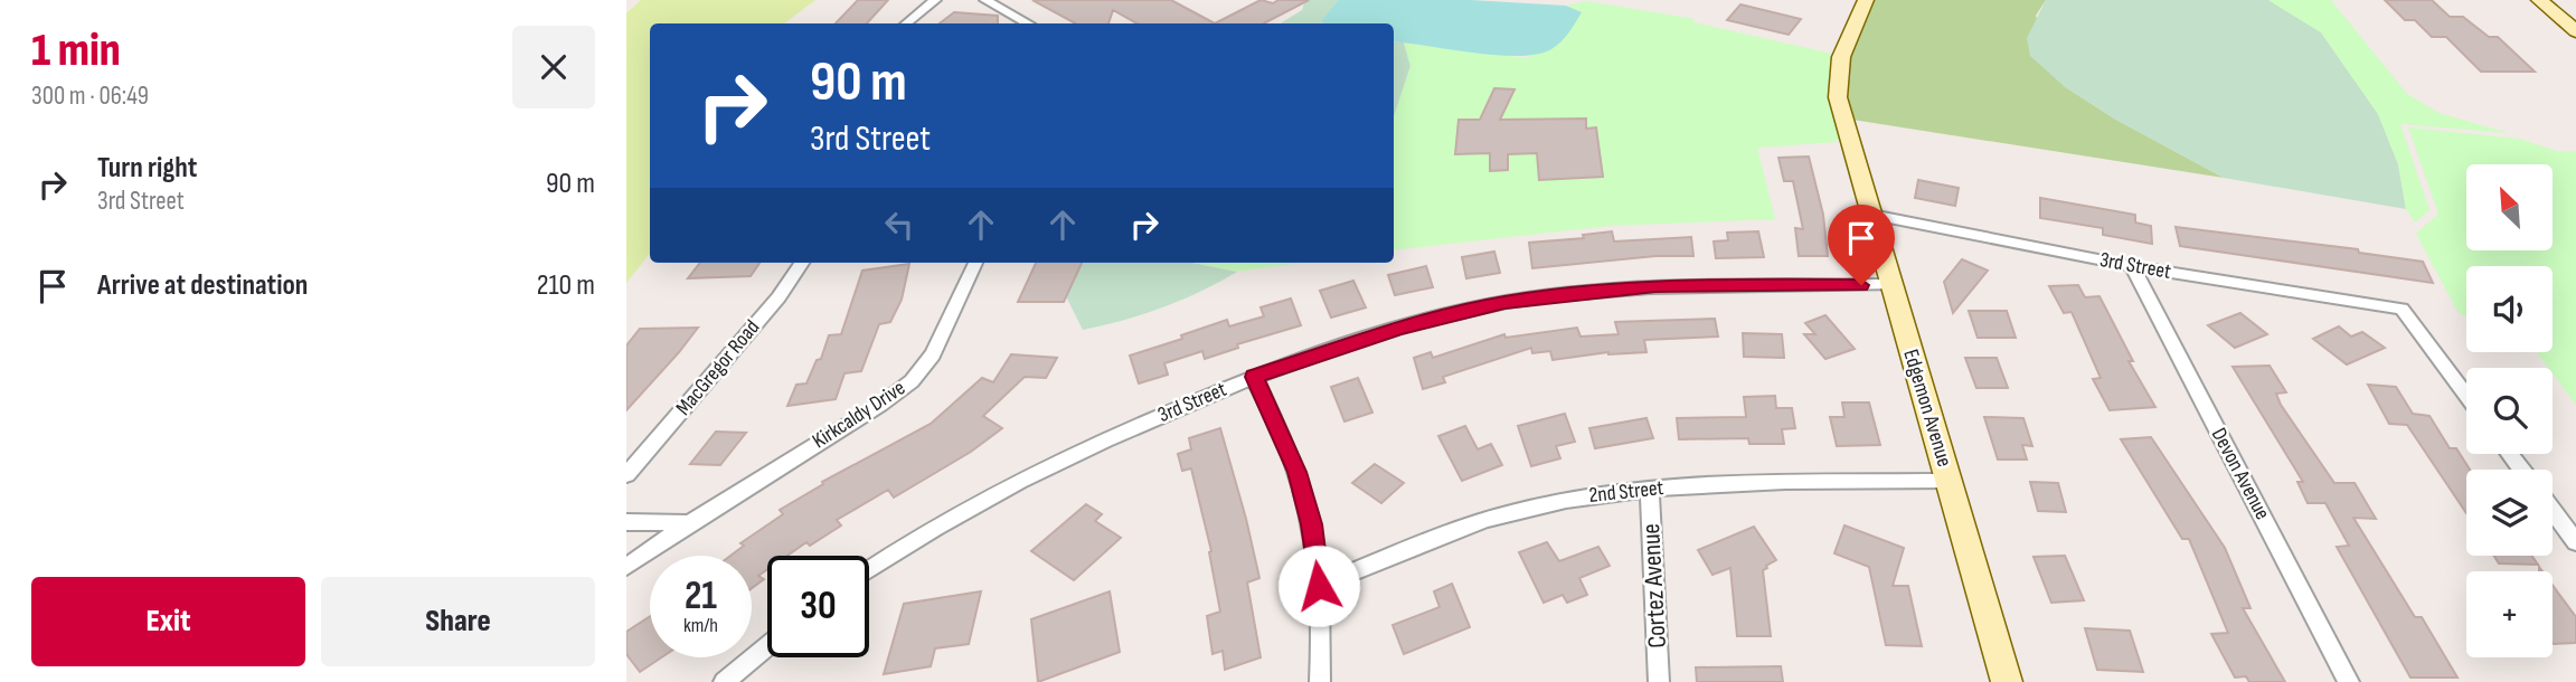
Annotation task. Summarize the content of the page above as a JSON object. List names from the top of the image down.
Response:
{
  "streets": {
    "street": [
      "3rd Street",
      "MacGregor Road",
      "Edgemon Avenue",
      "Kirkcaldy Drive",
      "Devon Avenue",
      "2nd Street",
      "Cortez Avenue"
    ]
  },
  "crossings": [
    ["3rd Street", "Edgemon Avenue"],
    ["3rd Street", "Devon Avenue"],
    ["Edgemon Avenue", "2nd Street"],
    ["2nd Street", "Cortez Avenue"]
  ],
  "north": "top left",
  "page": {
    "heading": ["1 min", "300 m · 06:49"],
    "turn": ["90 m", "3rd Street"],
    "list": [
      {
        "name": "Turn right",
        "note": "3rd Street",
        "value": "90 m"
      },
      {
        "name": "Arrive at destination",
        "value": "210 m"
      }
    ],
    "map_buttons": "+",
    "speed": "21 km/h",
    "limit": "30",
    "buttons": ["Exit", "Share"]
  }
}
